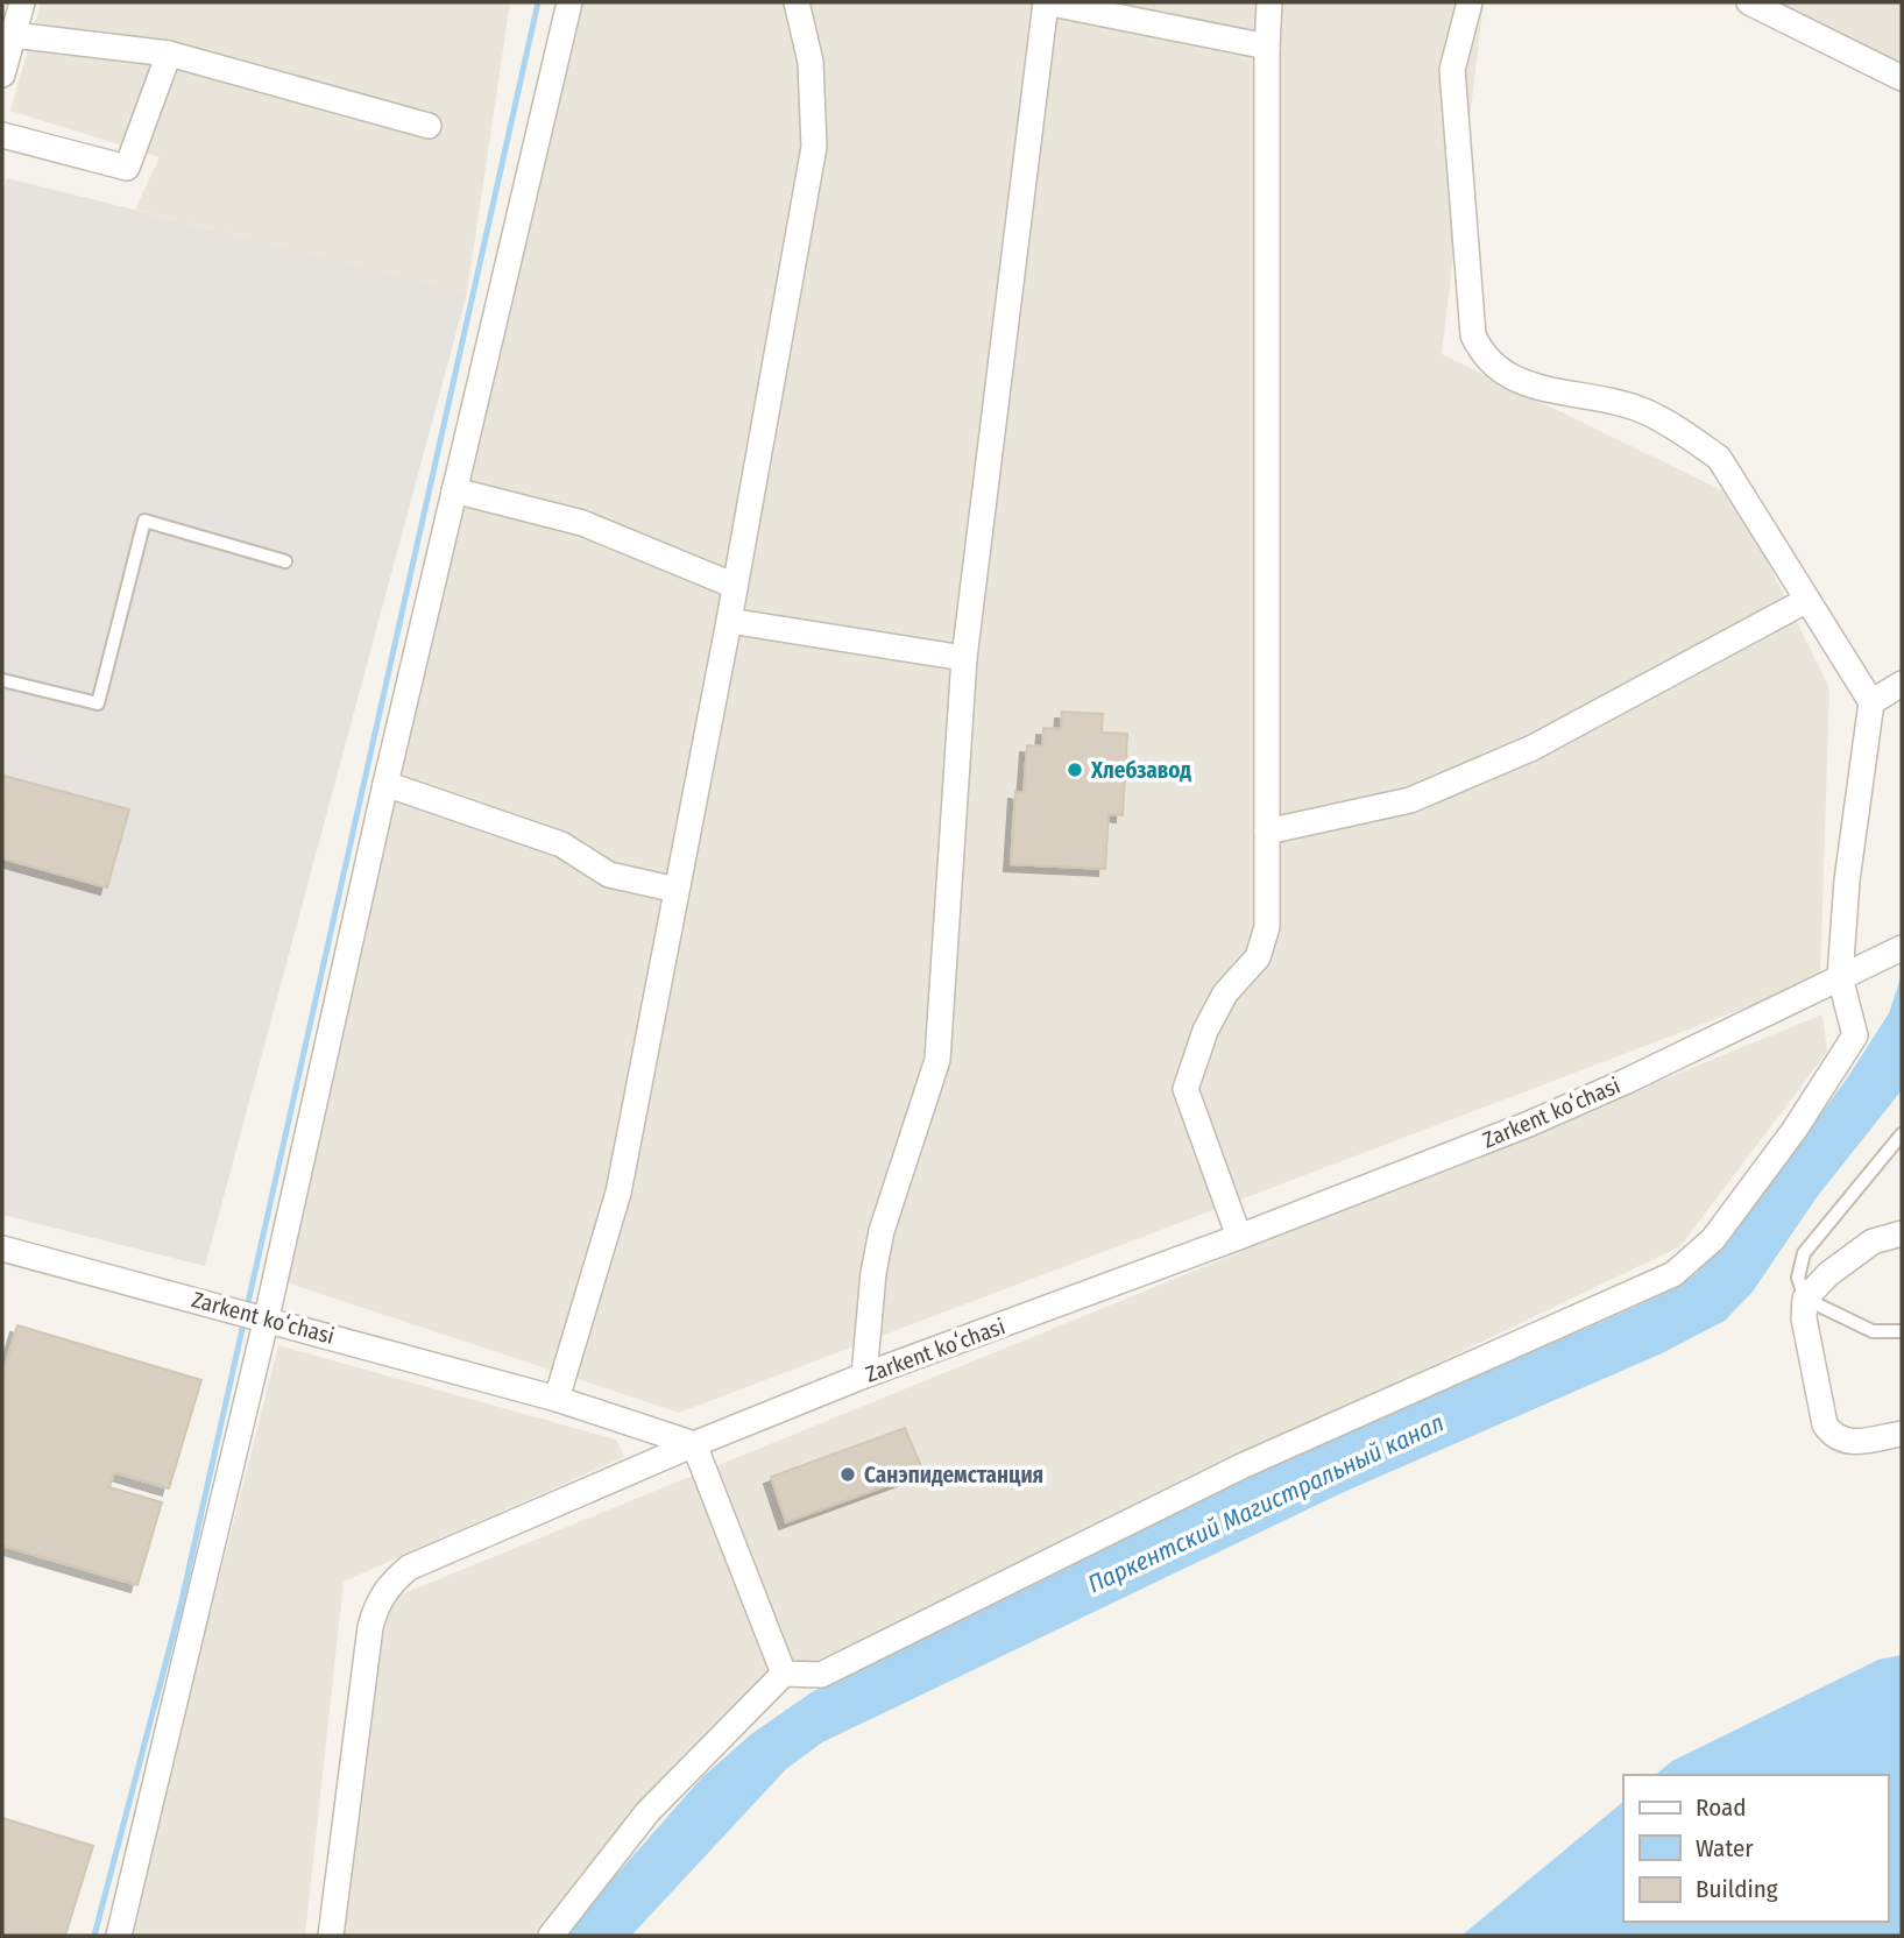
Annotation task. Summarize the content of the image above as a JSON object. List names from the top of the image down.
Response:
{
  "streets": {
    "street": ["Zarkent koʻchasi"]
  },
  "water": ["Паркентский Магистральный канал"],
  "places": ["Хлебзавод", "Санэпидемстанция"],
  "legend": ["Road", "Water", "Building"]
}
